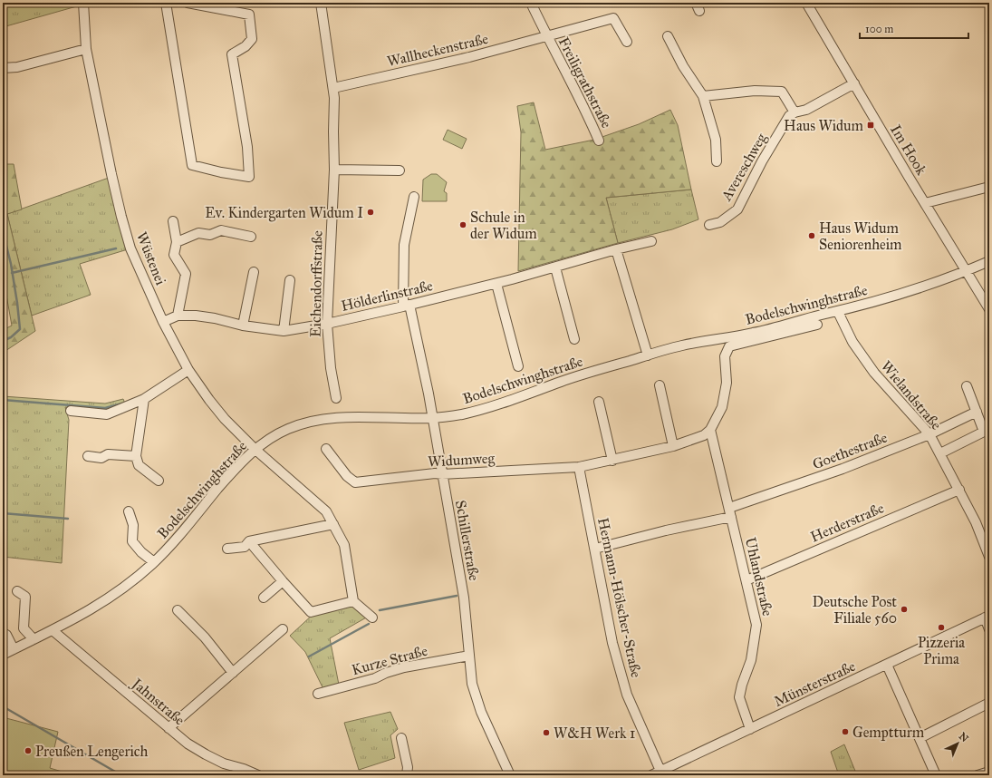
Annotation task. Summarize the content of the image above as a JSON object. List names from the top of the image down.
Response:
{
  "streets": {
    "street": [
      "Wallheckenstraße",
      "Freiligrathstraße",
      "Im Hook",
      "Avereschweg",
      "Wüstenei",
      "Eichendorffstraße",
      "Hölderlinstraße",
      "Bodelschwinghstraße",
      "Wielandstraße",
      "Goethestraße",
      "Widumweg",
      "Herderstraße",
      "Schillerstraße",
      "Uhlandstraße",
      "Hermann-Hölscher-Straße",
      "Kurze Straße",
      "Münsterstraße",
      "Jahnstraße"
    ]
  },
  "crossings": [
    ["Wallheckenstraße", "Freiligrathstraße"],
    ["Wallheckenstraße", "Eichendorffstraße"],
    ["Im Hook", "Bodelschwinghstraße"],
    ["Wüstenei", "Hölderlinstraße"],
    ["Wüstenei", "Bodelschwinghstraße"],
    ["Eichendorffstraße", "Hölderlinstraße"],
    ["Hölderlinstraße", "Schillerstraße"],
    ["Bodelschwinghstraße", "Wielandstraße"],
    ["Bodelschwinghstraße", "Schillerstraße"],
    ["Bodelschwinghstraße", "Jahnstraße"],
    ["Wielandstraße", "Goethestraße"],
    ["Wielandstraße", "Herderstraße"],
    ["Goethestraße", "Uhlandstraße"],
    ["Goethestraße", "Hermann-Hölscher-Straße"],
    ["Widumweg", "Schillerstraße"],
    ["Widumweg", "Uhlandstraße"],
    ["Widumweg", "Hermann-Hölscher-Straße"],
    ["Herderstraße", "Uhlandstraße"],
    ["Schillerstraße", "Kurze Straße"],
    ["Uhlandstraße", "Münsterstraße"],
    ["Hermann-Hölscher-Straße", "Münsterstraße"]
  ],
  "places": {
    "transit": ["Haus Widum"],
    "other": [
      "Ev. Kindergarten Widum I",
      "Schule in der Widum",
      "Haus Widum Seniorenheim",
      "Deutsche Post Filiale 560",
      "Pizzeria Prima",
      "Gemptturm",
      "W&H Werk 1",
      "Preußen Lengerich"
    ]
  },
  "scale_bar": "100 m",
  "north": "top right"
}
